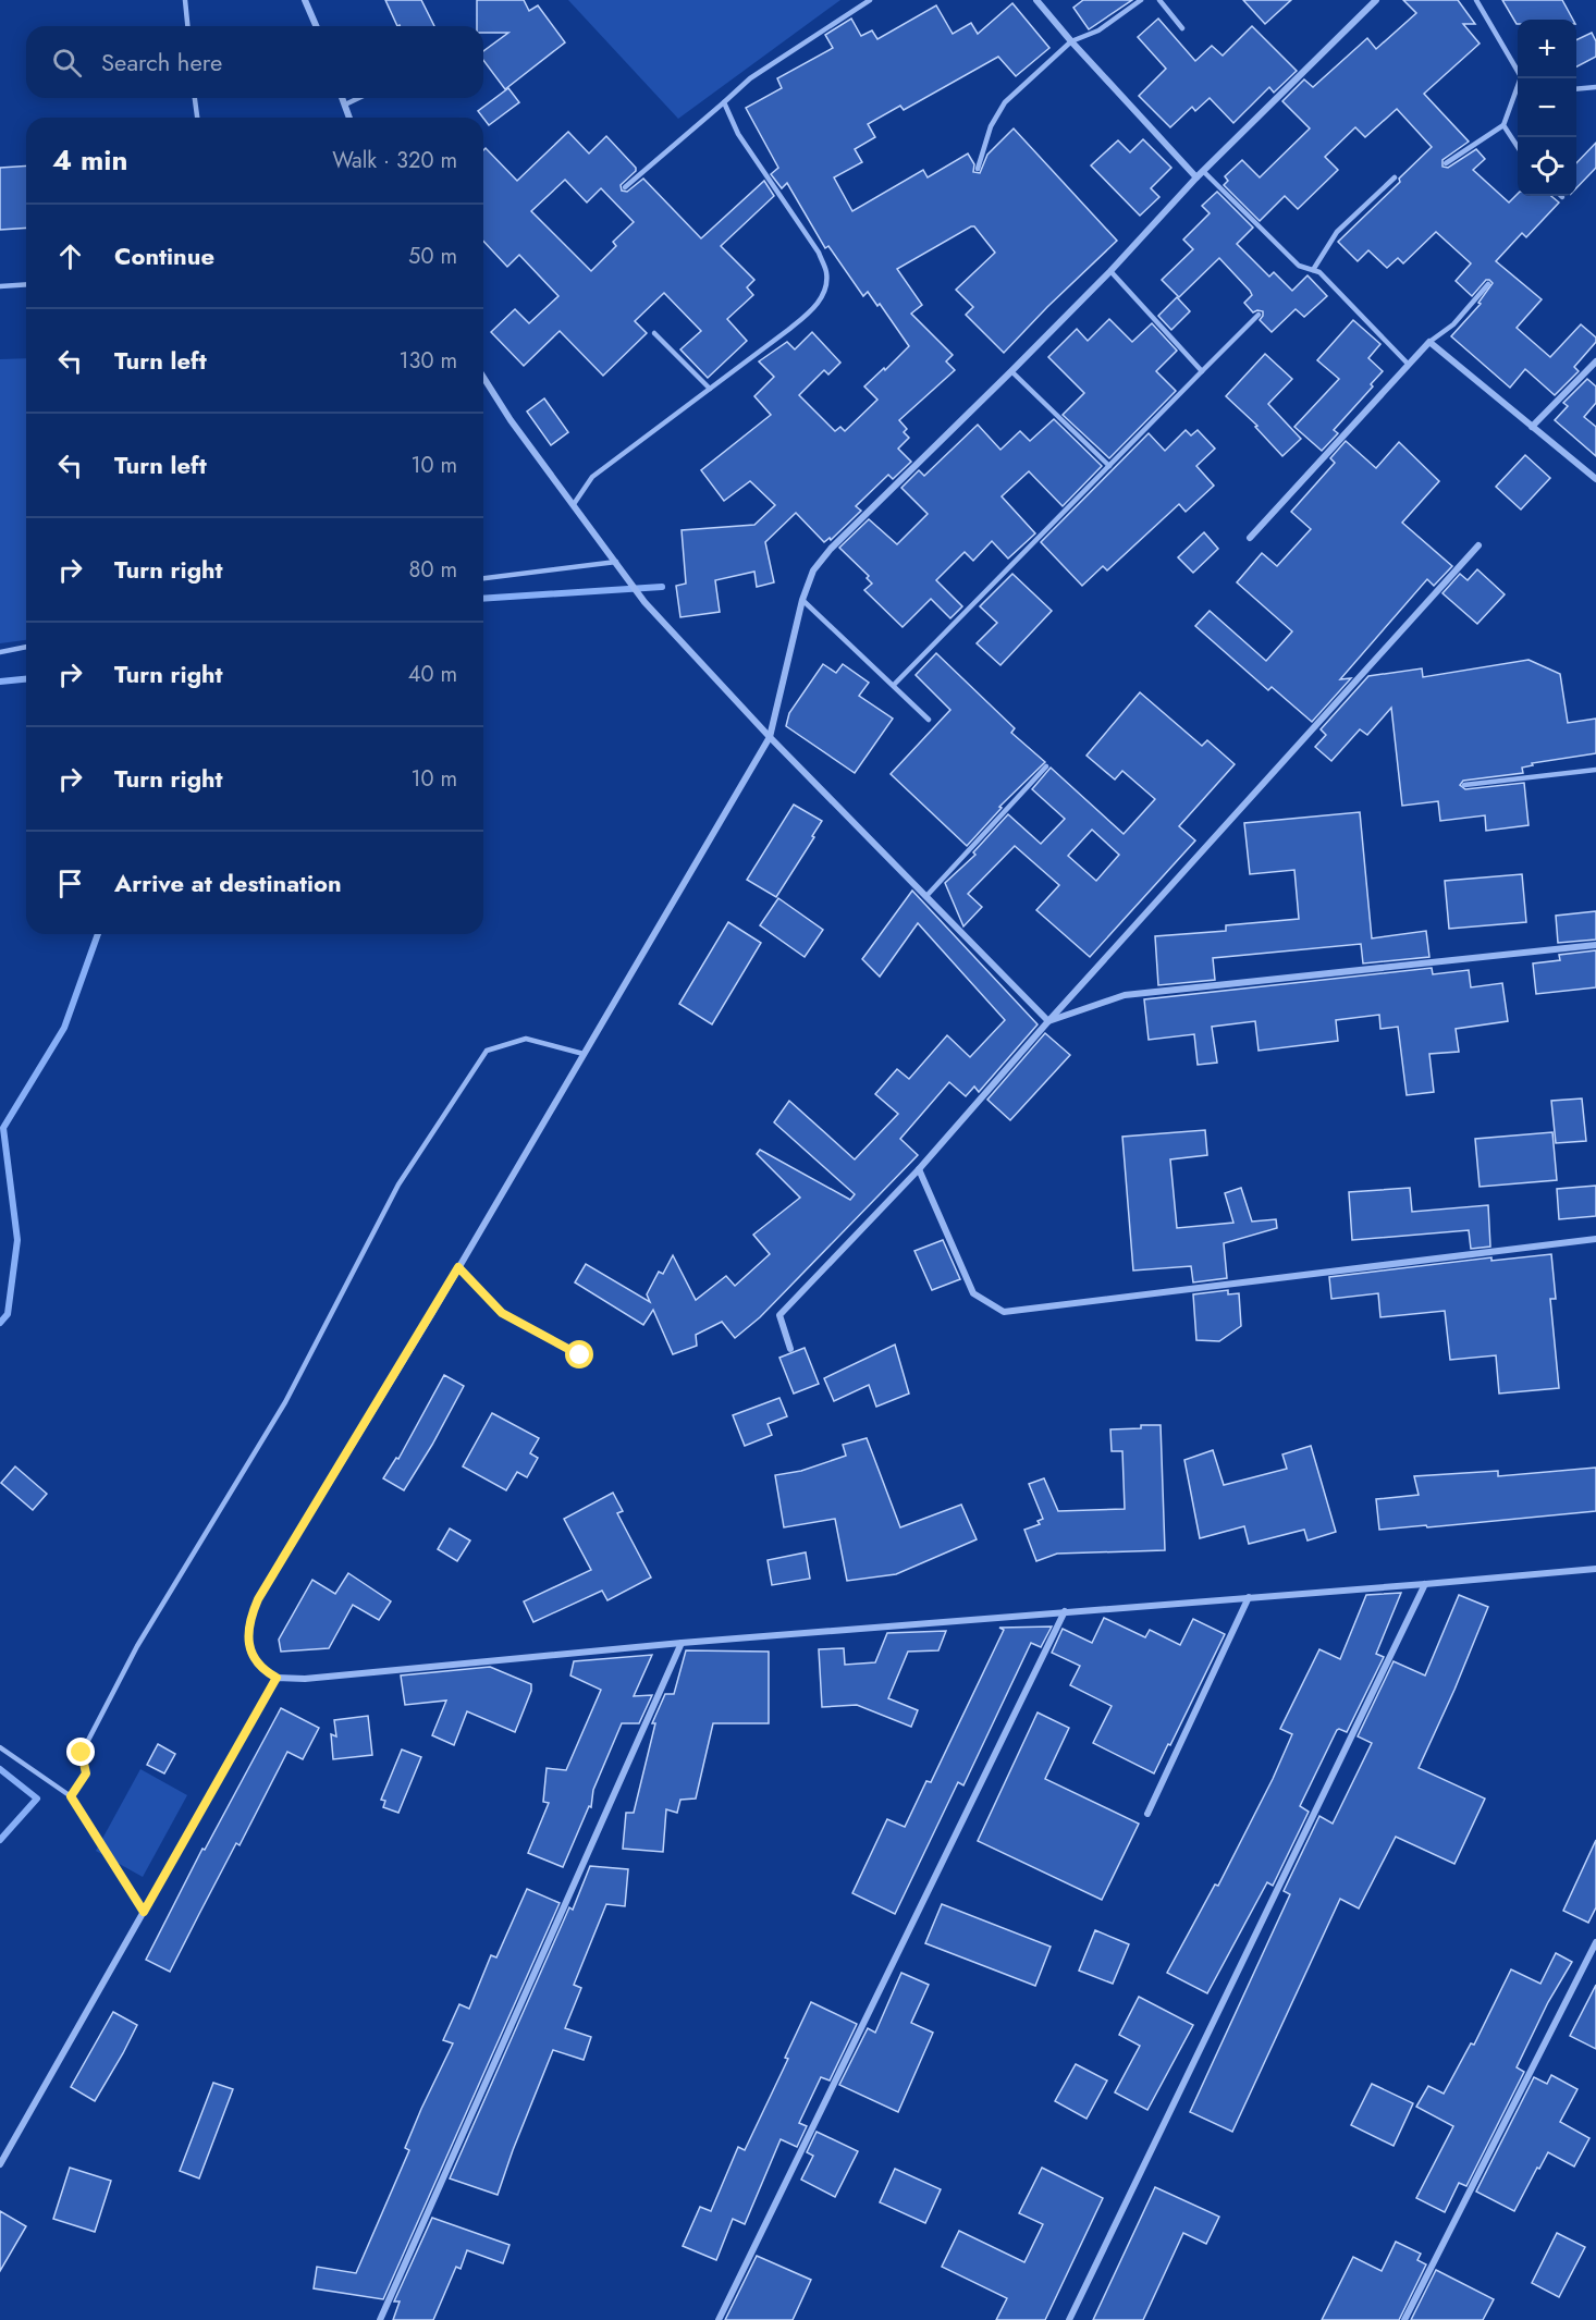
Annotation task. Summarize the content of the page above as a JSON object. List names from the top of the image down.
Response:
{
  "page": {
    "map_buttons": ["+", "−"],
    "search": "Search here",
    "heading": ["4 min", "Walk · 320 m"],
    "list": [
      ["Continue", "50 m"],
      ["Turn left", "130 m"],
      ["Turn left", "10 m"],
      ["Turn right", "80 m"],
      ["Turn right", "40 m"],
      ["Turn right", "10 m"],
      "Arrive at destination"
    ]
  }
}
